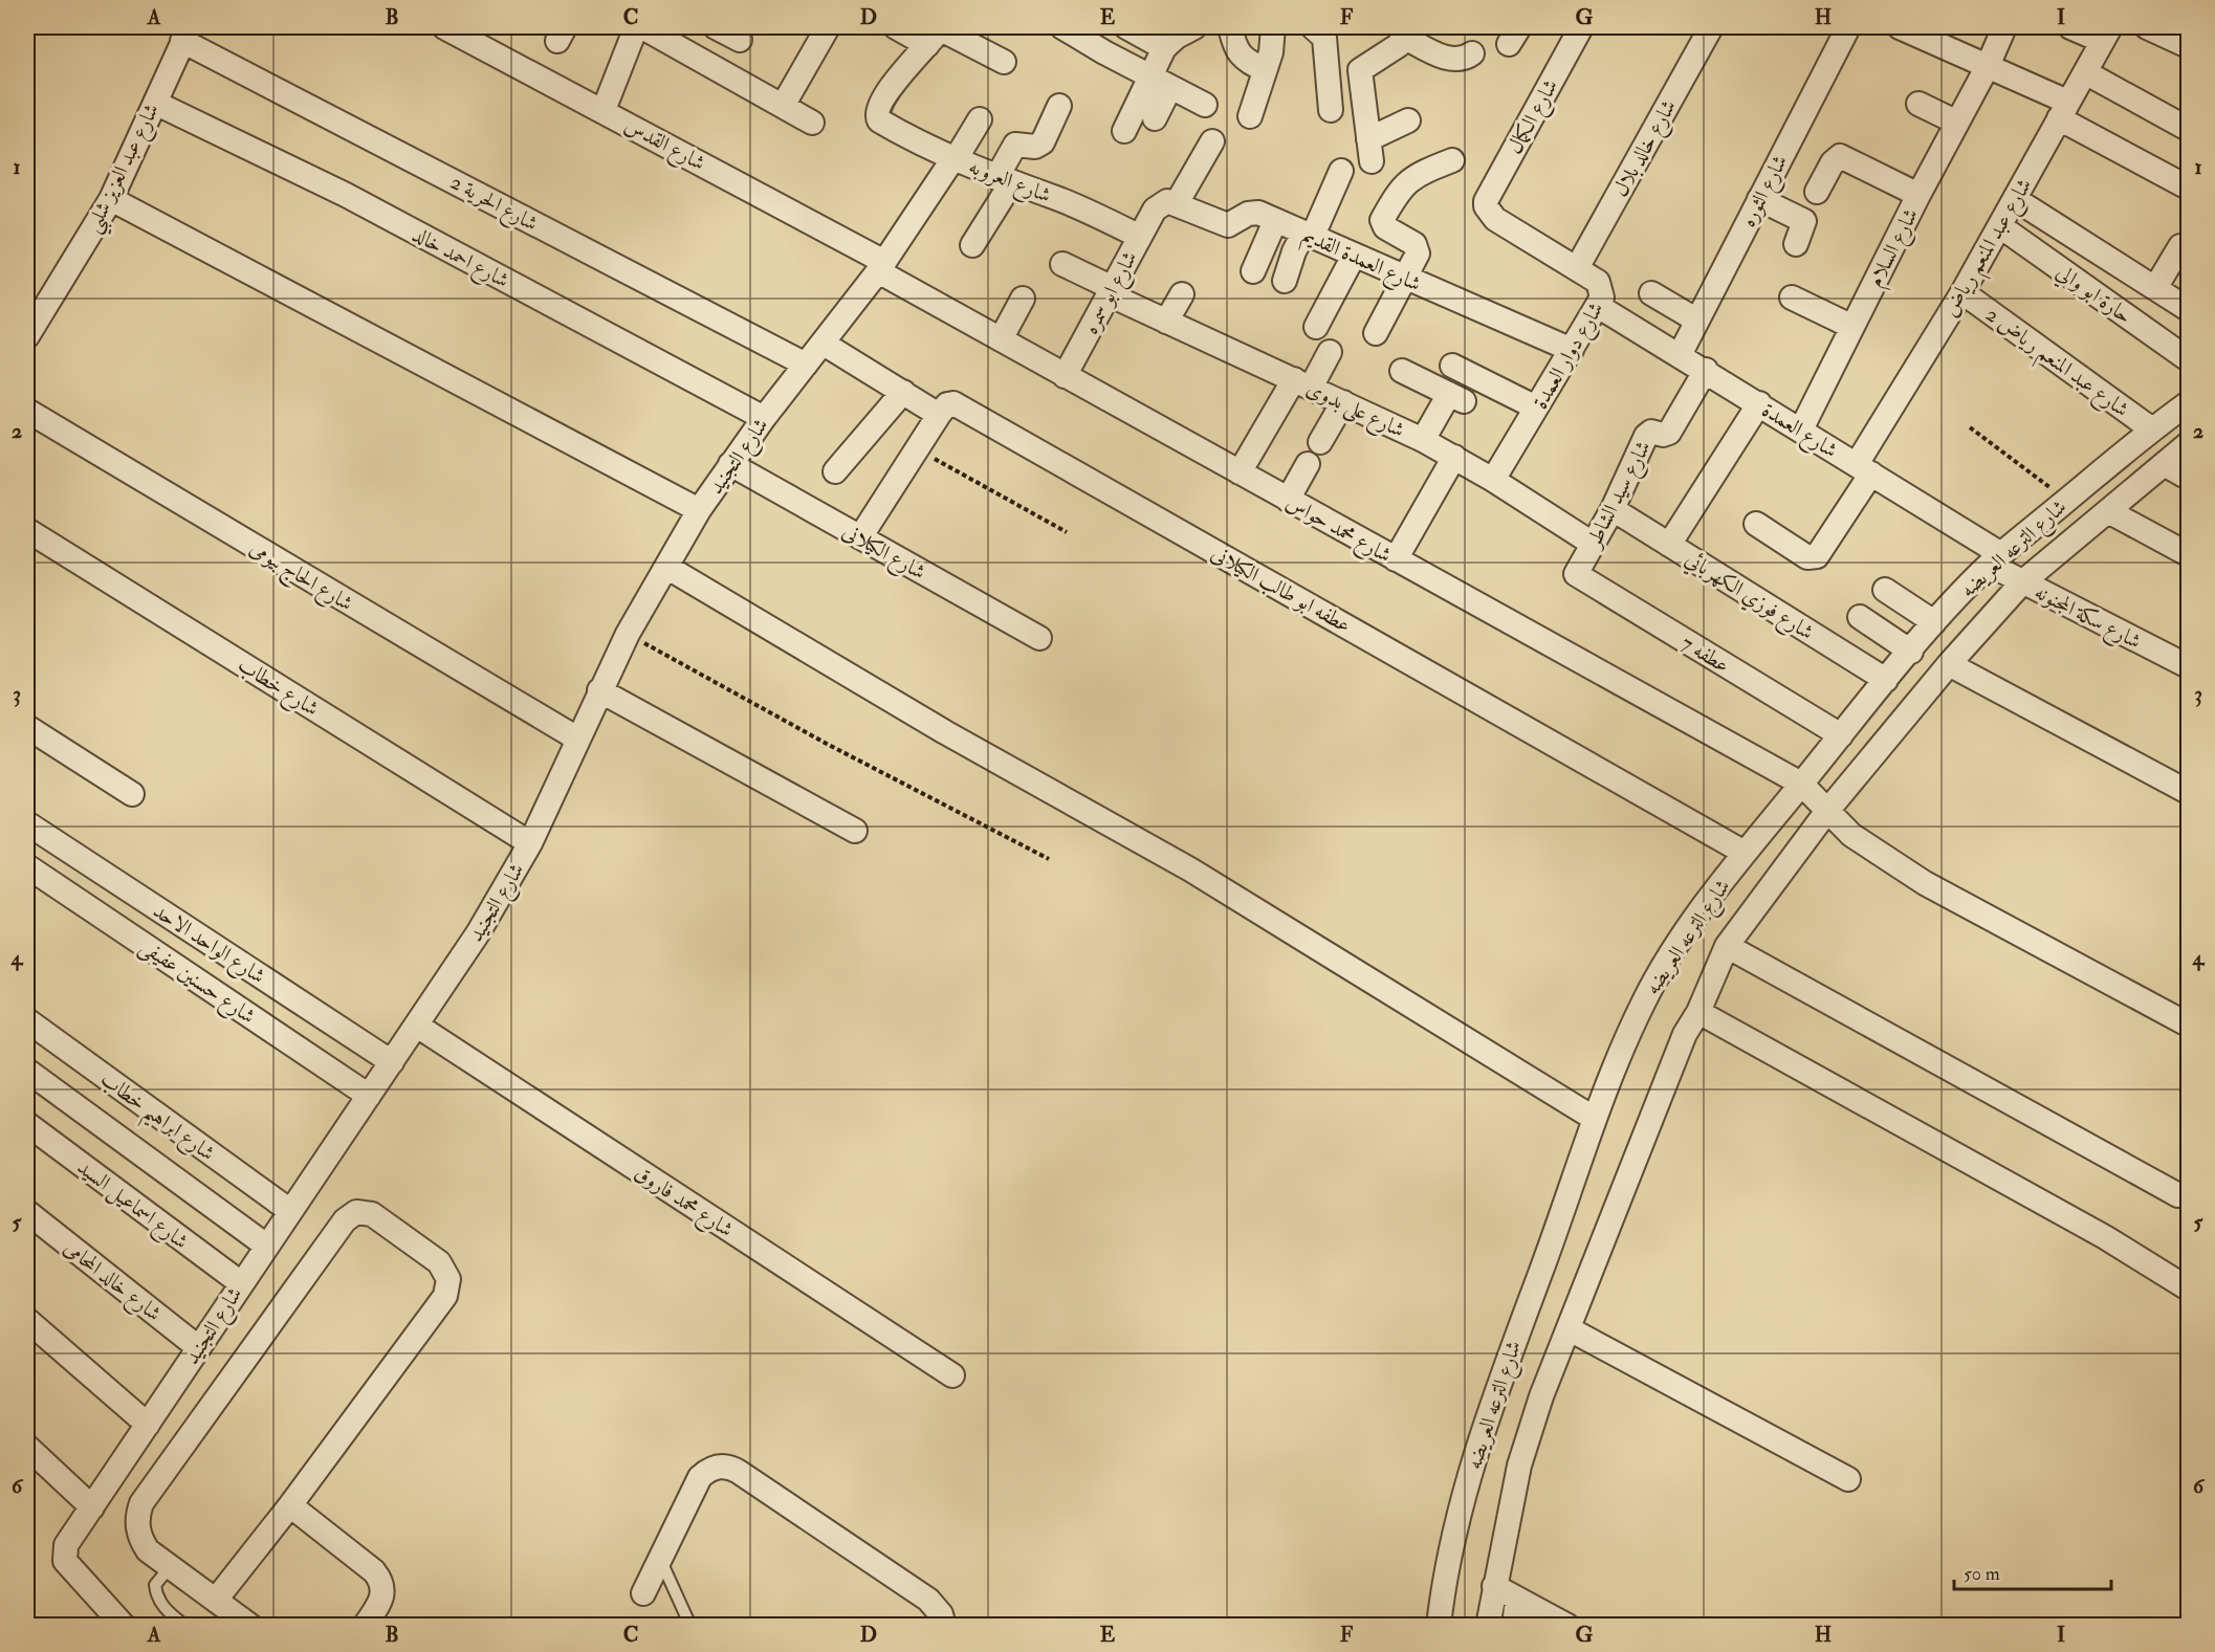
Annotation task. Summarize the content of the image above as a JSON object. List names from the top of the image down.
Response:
{
  "streets": {
    "street": [
      "شارع الكمال",
      "شارع القدس",
      "شارع خالد بلال",
      "شارع عبد العزيز شلبي",
      "شارع العروبه",
      "شارع الثوره",
      "شارع الحرية 2",
      "شارع السلام",
      "شارع عبد المنعم رياض",
      "شارع احمد خالد",
      "شارع العمدة القديم",
      "شارع ابو سمره",
      "حارة ابو والي",
      "شارع دوار العمدة",
      "شارع عبد المنعم رياض 2",
      "شارع على بدوى",
      "شارع العمدة",
      "شارع التجنيد",
      "شارع سيد الشاطر",
      "شارع محمد حواس",
      "شارع الترعه العريضه",
      "شارع الكيلانى",
      "شارع الحاج بيومى",
      "عطفه ابو طالب الكيلانى",
      "شارع فوزي الكهربائي",
      "شارع سكة المجنونه",
      "عطفه 7",
      "شارع خطاب",
      "شارع الواحد الاحد",
      "شارع حسنين عفيفى",
      "شارع ابراهيم خطاب",
      "شارع محمد فاروق",
      "شارع اسماعيل السيد",
      "شارع خالد المحامى"
    ]
  },
  "crossings": [
    ["شارع الكمال", "شارع دوار العمدة"],
    ["شارع القدس", "شارع التجنيد"],
    ["شارع القدس", "شارع محمد حواس"],
    ["شارع خالد بلال", "شارع دوار العمدة"],
    ["شارع عبد العزيز شلبي", "شارع الحرية 2"],
    ["شارع عبد العزيز شلبي", "شارع احمد خالد"],
    ["شارع العروبه", "شارع ابو سمره"],
    ["شارع العروبه", "شارع التجنيد"],
    ["شارع الثوره", "شارع العمدة"],
    ["شارع الحرية 2", "شارع التجنيد"],
    ["شارع السلام", "شارع العمدة"],
    ["شارع عبد المنعم رياض", "حارة ابو والي"],
    ["شارع عبد المنعم رياض", "شارع عبد المنعم رياض 2"],
    ["شارع عبد المنعم رياض", "شارع العمدة"],
    ["شارع احمد خالد", "شارع التجنيد"],
    ["شارع العمدة القديم", "شارع ابو سمره"],
    ["شارع العمدة القديم", "شارع دوار العمدة"],
    ["شارع ابو سمره", "شارع على بدوى"],
    ["شارع ابو سمره", "شارع محمد حواس"],
    ["شارع دوار العمدة", "شارع على بدوى"],
    ["شارع دوار العمدة", "شارع العمدة"],
    ["شارع عبد المنعم رياض 2", "شارع الترعه العريضه"],
    ["شارع على بدوى", "شارع سيد الشاطر"],
    ["شارع العمدة", "شارع سيد الشاطر"],
    ["شارع العمدة", "شارع الترعه العريضه"],
    ["شارع العمدة", "شارع سكة المجنونه"],
    ["شارع التجنيد", "شارع محمد حواس"],
    ["شارع التجنيد", "شارع الكيلانى"],
    ["شارع التجنيد", "شارع الحاج بيومى"],
    ["شارع التجنيد", "شارع خطاب"],
    ["شارع التجنيد", "شارع الواحد الاحد"],
    ["شارع التجنيد", "شارع حسنين عفيفى"],
    ["شارع التجنيد", "شارع ابراهيم خطاب"],
    ["شارع التجنيد", "شارع محمد فاروق"],
    ["شارع التجنيد", "شارع اسماعيل السيد"],
    ["شارع التجنيد", "شارع خالد المحامى"],
    ["شارع سيد الشاطر", "شارع فوزي الكهربائي"],
    ["شارع سيد الشاطر", "عطفه 7"],
    ["شارع محمد حواس", "شارع الترعه العريضه"],
    ["شارع الترعه العريضه", "عطفه ابو طالب الكيلانى"],
    ["شارع الترعه العريضه", "شارع فوزي الكهربائي"],
    ["شارع الترعه العريضه", "شارع سكة المجنونه"],
    ["شارع الترعه العريضه", "عطفه 7"]
  ],
  "scale_bar": "50 m",
  "grid": {
    "columns": [
      "A",
      "B",
      "C",
      "D",
      "E",
      "F",
      "G",
      "H",
      "I"
    ],
    "rows": [
      "1",
      "2",
      "3",
      "4",
      "5",
      "6"
    ]
  }
}
